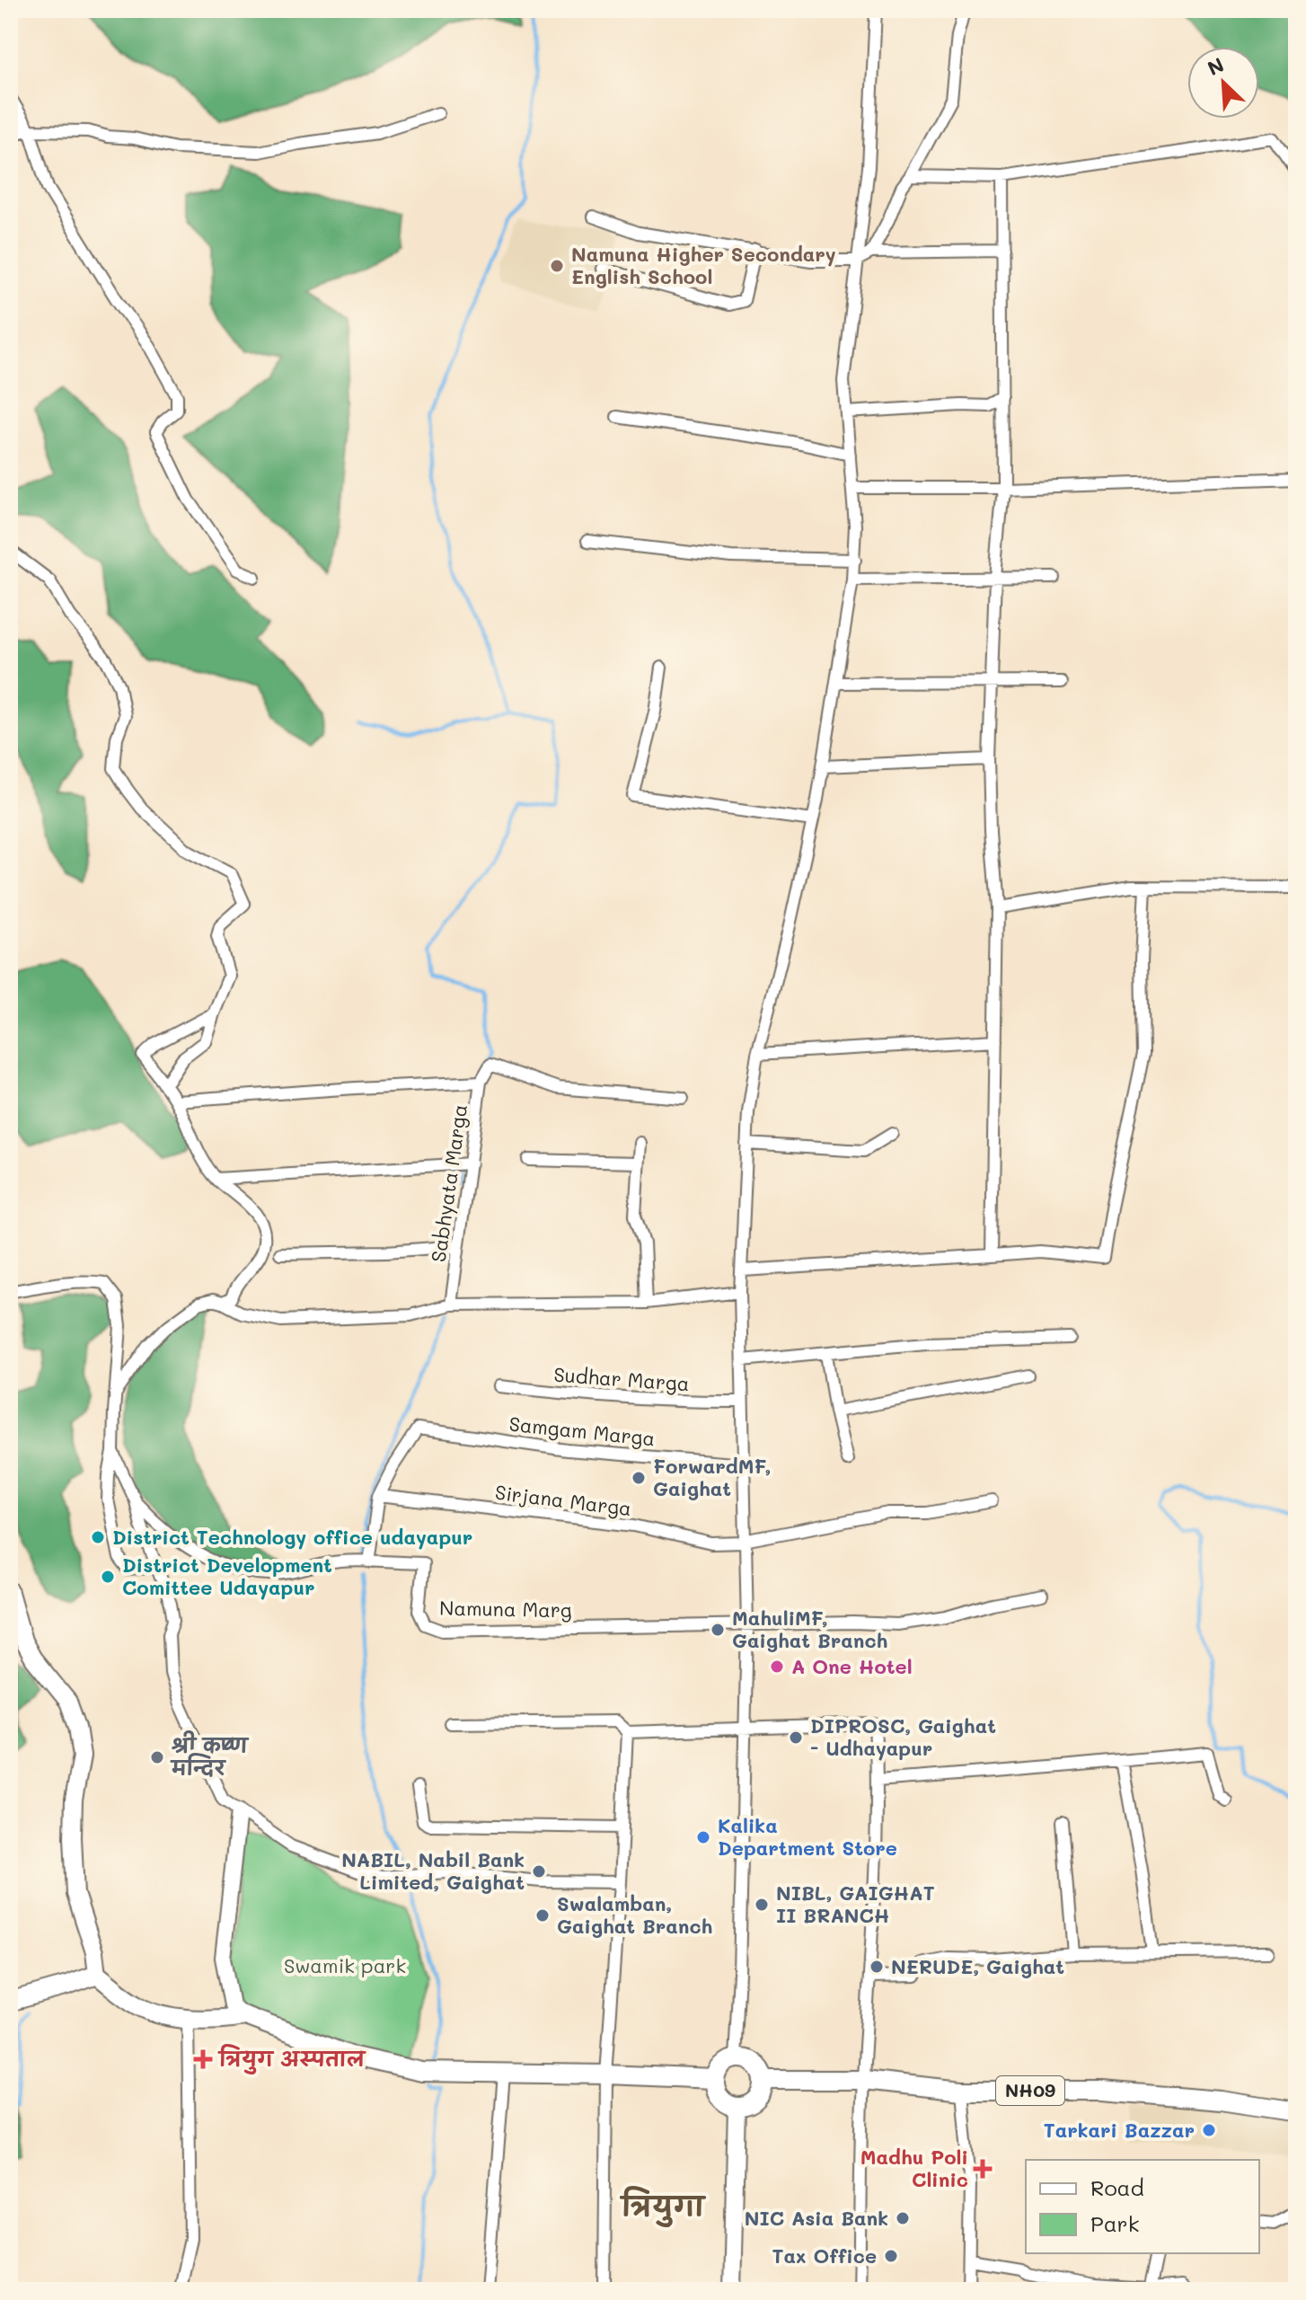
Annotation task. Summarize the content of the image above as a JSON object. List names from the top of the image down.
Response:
{
  "streets": {
    "main road": ["NH09"],
    "street": [
      "Sabhyata Marga",
      "Sudhar Marga",
      "Samgam Marga",
      "Sirjana Marga",
      "Namuna Marg"
    ]
  },
  "crossings": [
    ["Samgam Marga", "Sirjana Marga"]
  ],
  "districts": ["त्रियुगा"],
  "parks": ["Swamik park"],
  "places": {
    "other": [
      "Namuna Higher Secondary English School",
      "ForwardMF, Gaighat",
      "District Technology office udayapur",
      "District Development Comittee Udayapur",
      "MahuliMF, Gaighat Branch",
      "A One Hotel",
      "DIPROSC, Gaighat - Udhayapur",
      "श्री कृष्ण मन्दिर",
      "Kalika Department Store",
      "NABIL, Nabil Bank Limited, Gaighat",
      "NIBL, GAIGHAT II BRANCH",
      "Swalamban, Gaighat Branch",
      "NERUDE, Gaighat",
      "Tarkari Bazzar",
      "NIC Asia Bank",
      "Tax Office"
    ],
    "health": ["त्रियुग अस्पताल", "Madhu Poli Clinic"]
  },
  "legend": ["Road", "Park"],
  "north": "top left"
}
